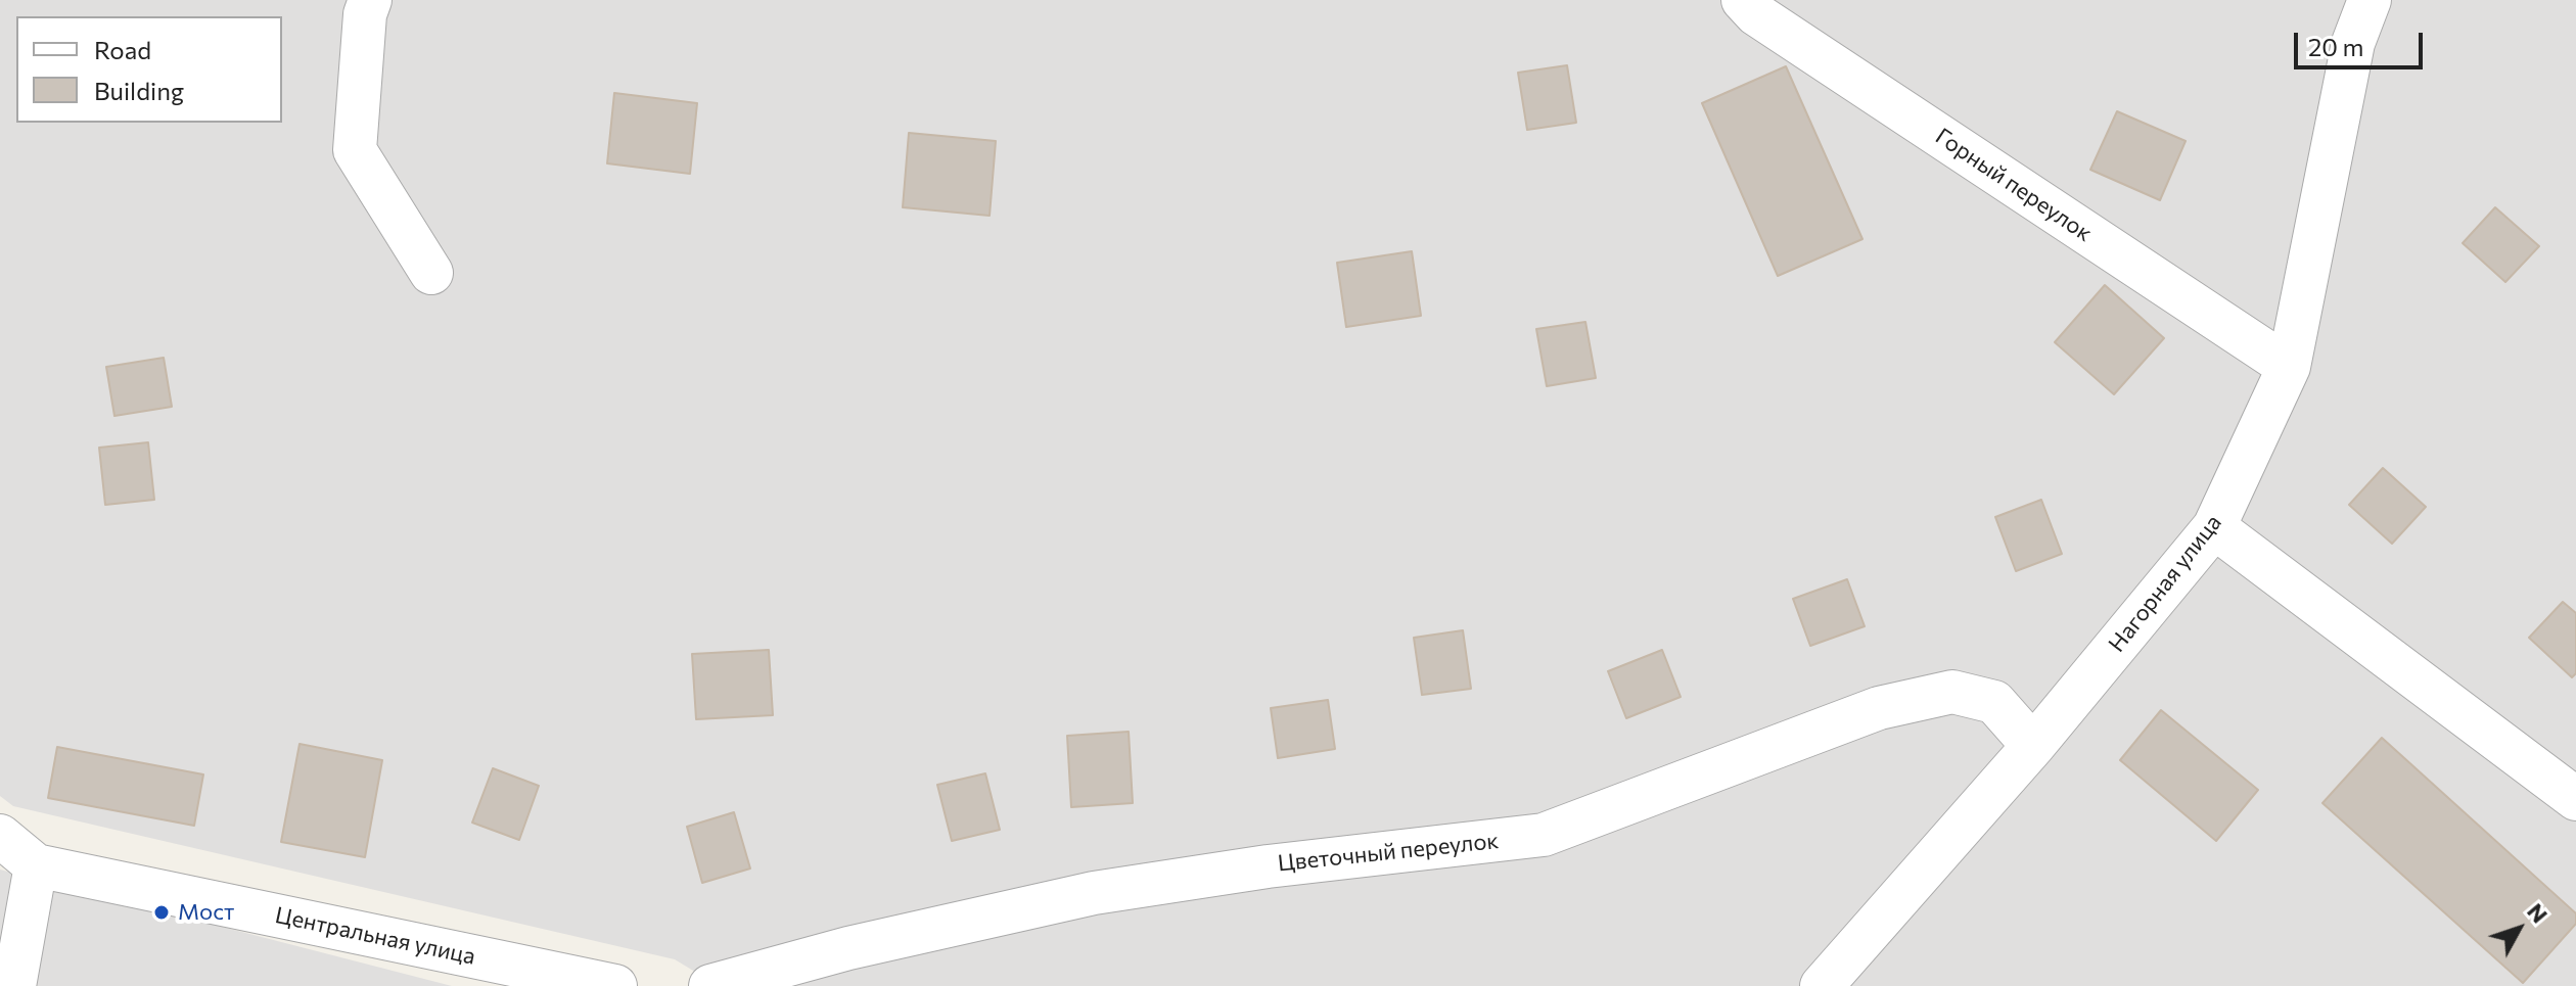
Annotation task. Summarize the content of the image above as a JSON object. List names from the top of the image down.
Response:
{
  "streets": {
    "street": [
      "Горный переулок",
      "Нагорная улица",
      "Цветочный переулок",
      "Центральная улица"
    ]
  },
  "crossings": [
    ["Горный переулок", "Нагорная улица"],
    ["Нагорная улица", "Цветочный переулок"]
  ],
  "places": ["Мост"],
  "legend": ["Road", "Building"],
  "scale_bar": "20 m",
  "north": "top right"
}
